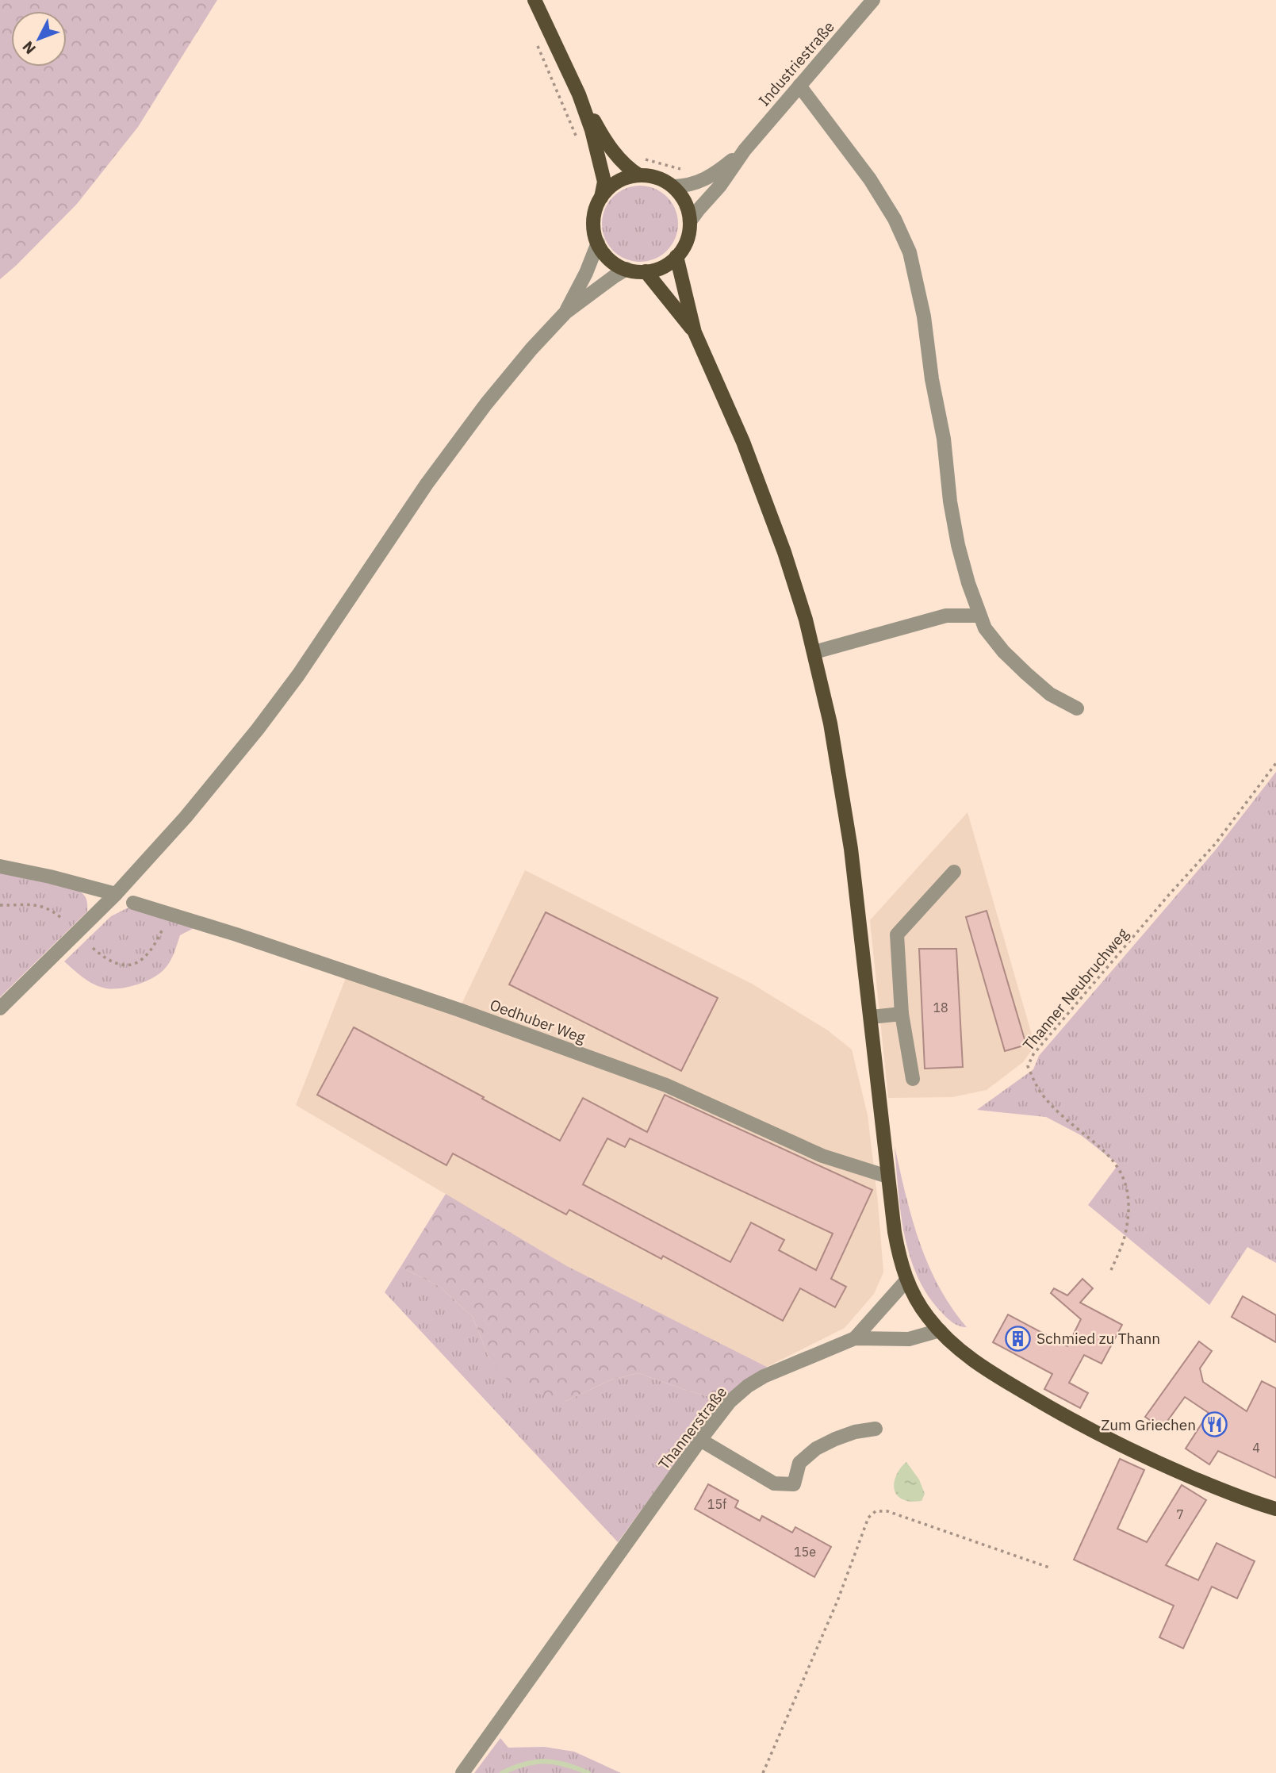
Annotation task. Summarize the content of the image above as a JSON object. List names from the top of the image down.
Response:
{
  "streets": {
    "street": ["Industriestraße", "Oedhuber Weg", "Thannerstraße"],
    "path": ["Thanner Neubruchweg"]
  },
  "places": {
    "building": ["Schmied zu Thann"],
    "restaurant": ["Zum Griechen"]
  },
  "house_numbers": [
    "18",
    "4",
    "15f",
    "7",
    "15e"
  ],
  "north": "bottom left"
}
